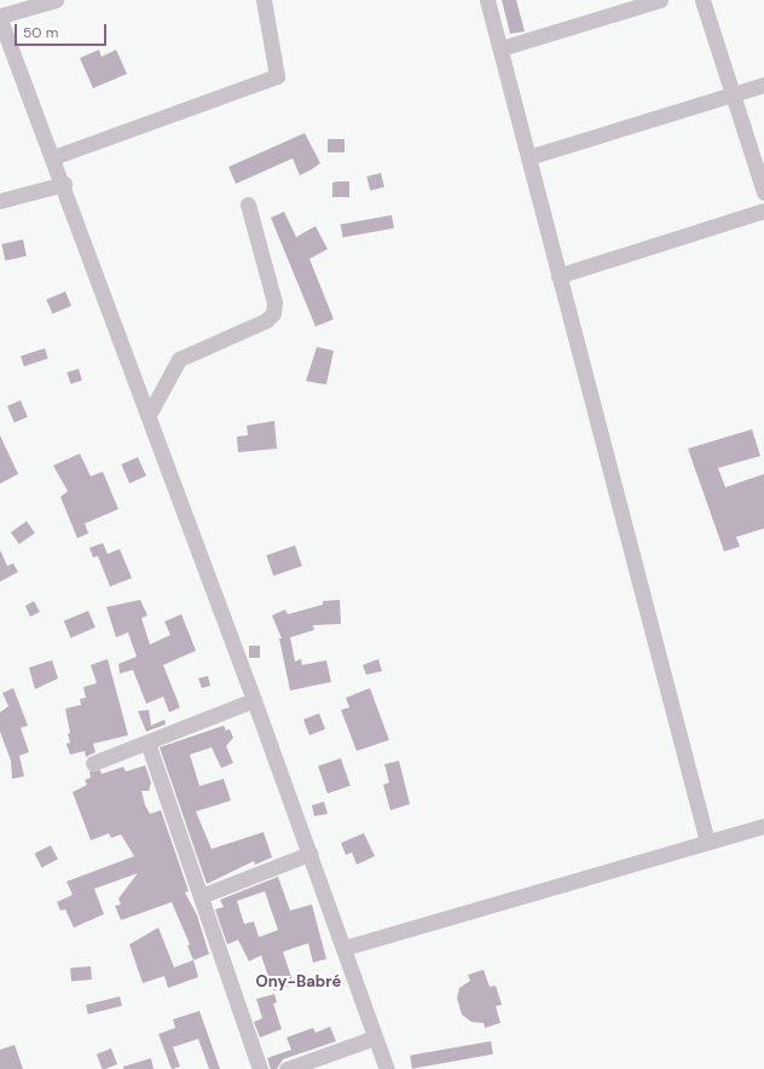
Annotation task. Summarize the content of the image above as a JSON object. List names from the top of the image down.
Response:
{
  "districts": ["Ony-Babré"],
  "scale_bar": "50 m"
}
